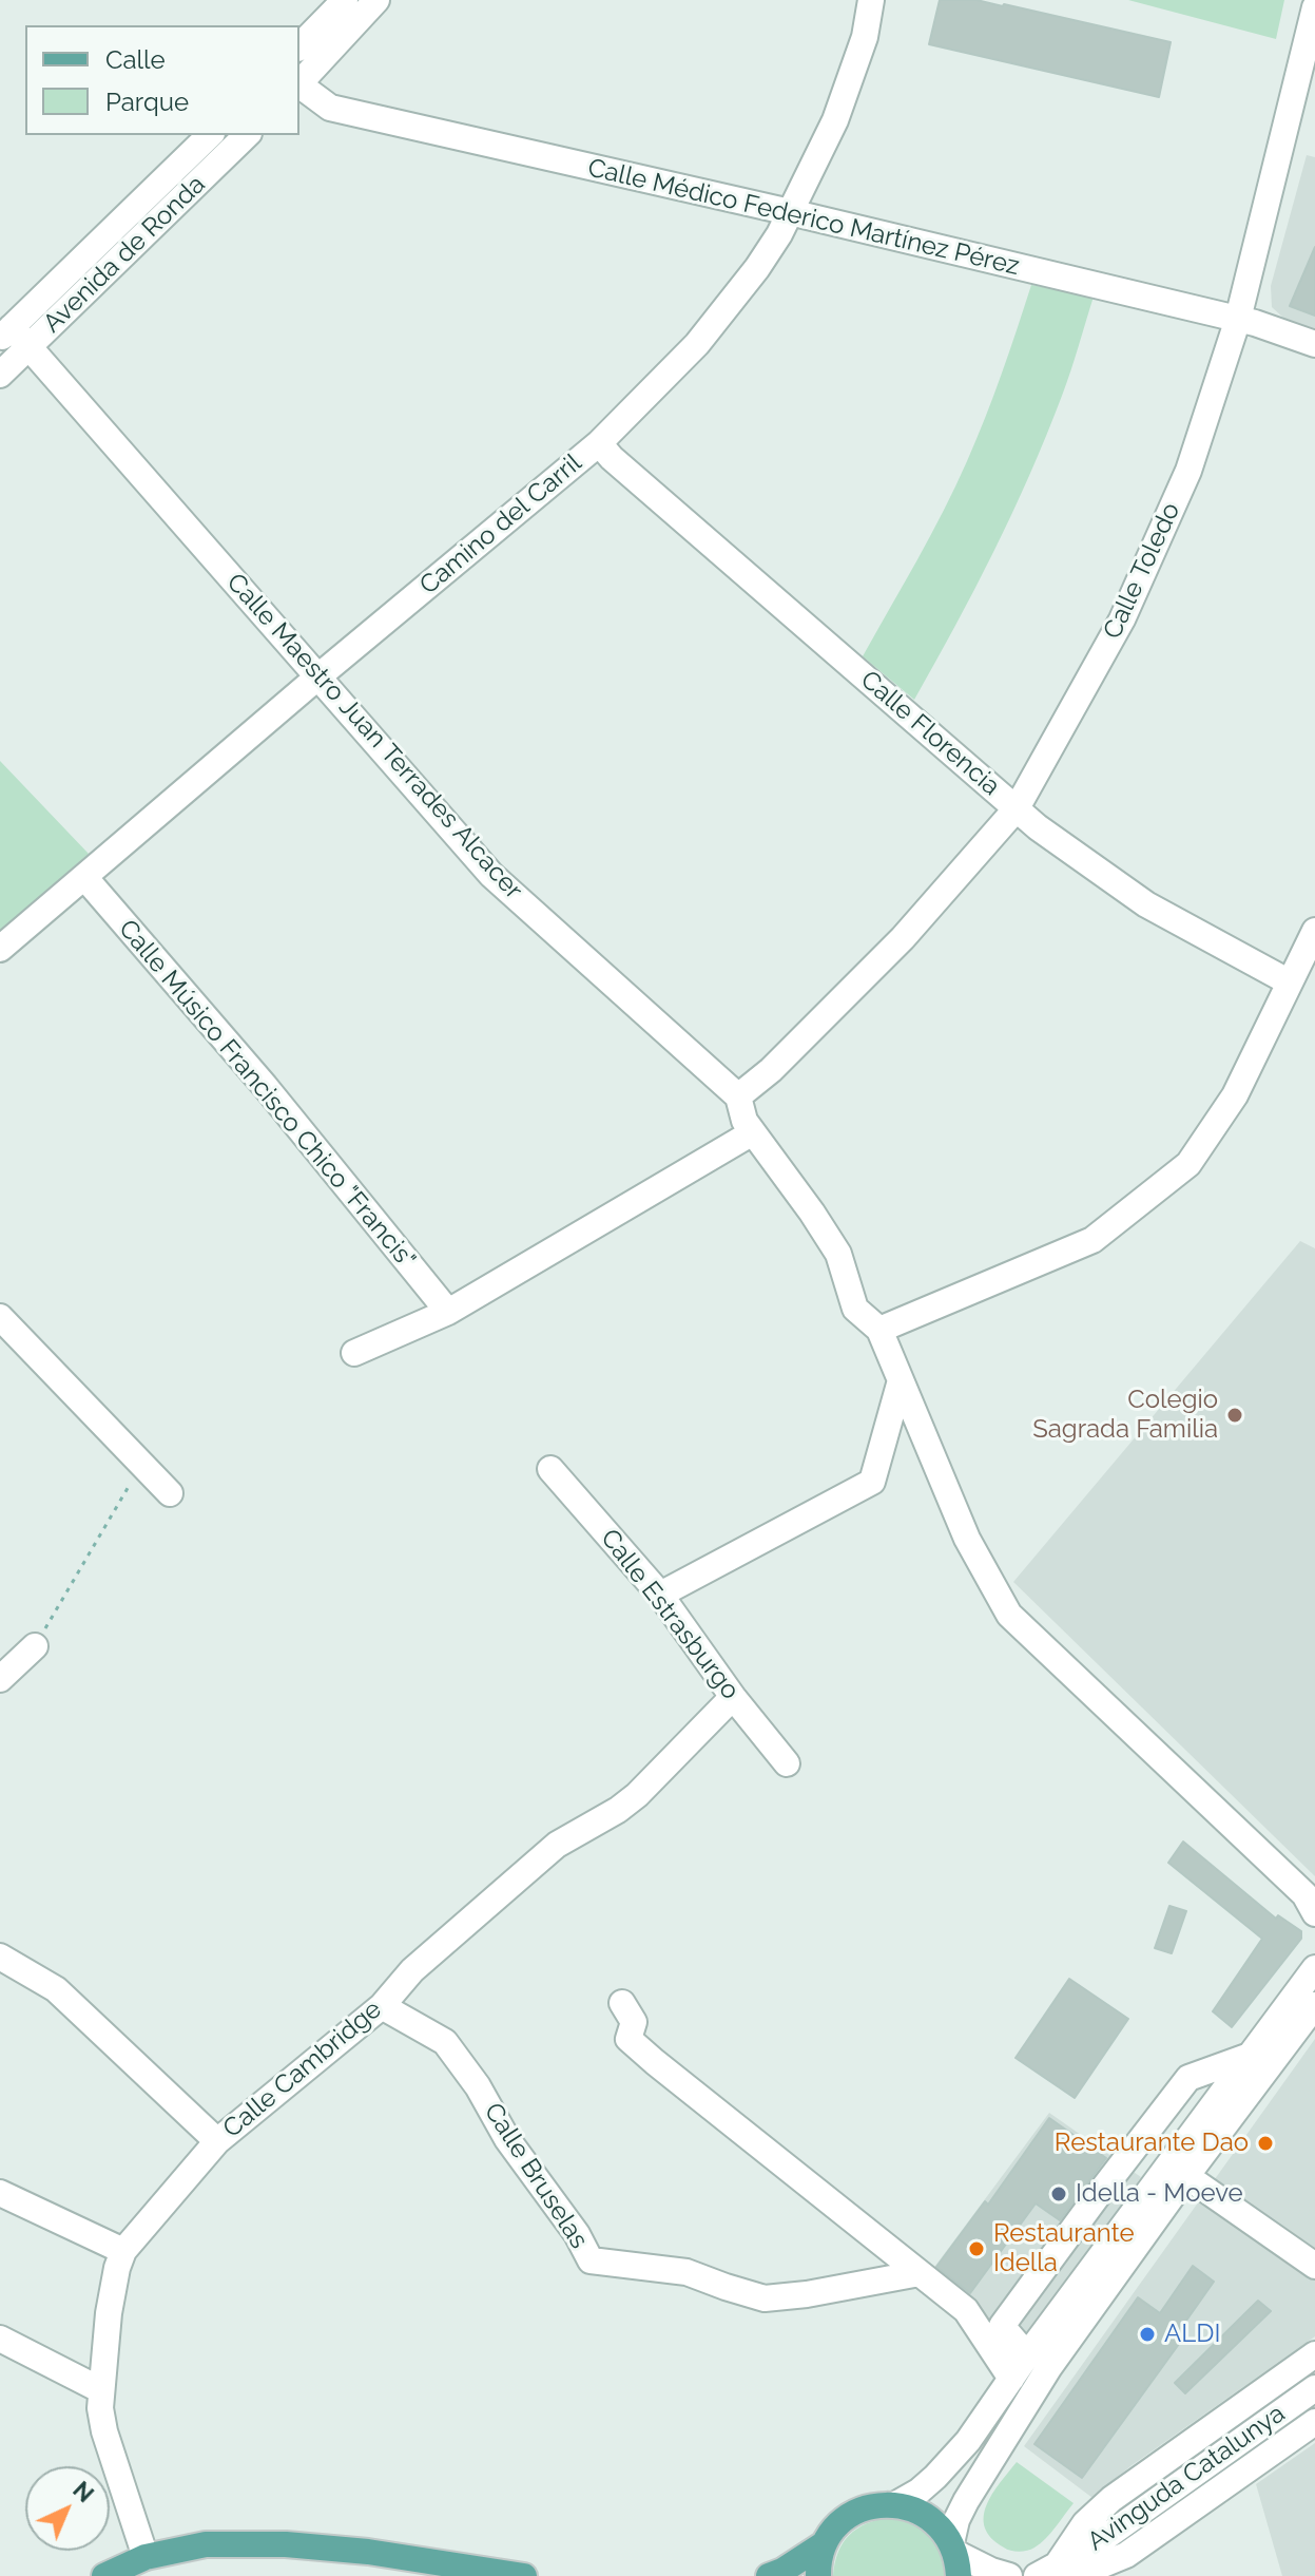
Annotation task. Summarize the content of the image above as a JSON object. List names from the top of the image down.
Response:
{
  "streets": {
    "street": [
      "Calle Médico Federico Martínez Pérez",
      "Avenida de Ronda",
      "Camino del Carril",
      "Calle Toledo",
      "Calle Florencia",
      "Calle Maestro Juan Terrades Alcacer",
      "Calle Músico Francisco Chico \"Francis\"",
      "Calle Estrasburgo",
      "Calle Cambridge",
      "Calle Bruselas",
      "Avinguda Catalunya"
    ]
  },
  "crossings": [
    ["Calle Médico Federico Martínez Pérez", "Camino del Carril"],
    ["Calle Médico Federico Martínez Pérez", "Calle Toledo"],
    ["Avenida de Ronda", "Calle Maestro Juan Terrades Alcacer"],
    ["Camino del Carril", "Calle Florencia"],
    ["Camino del Carril", "Calle Maestro Juan Terrades Alcacer"],
    ["Camino del Carril", "Calle Músico Francisco Chico \"Francis\""],
    ["Calle Toledo", "Calle Florencia"],
    ["Calle Toledo", "Calle Maestro Juan Terrades Alcacer"],
    ["Calle Estrasburgo", "Calle Cambridge"],
    ["Calle Cambridge", "Calle Bruselas"]
  ],
  "places": [
    "Colegio Sagrada Familia",
    "Restaurante Dao",
    "Idella - Moeve",
    "Restaurante Idella",
    "ALDI"
  ],
  "legend": ["Calle", "Parque"],
  "north": "top right"
}
